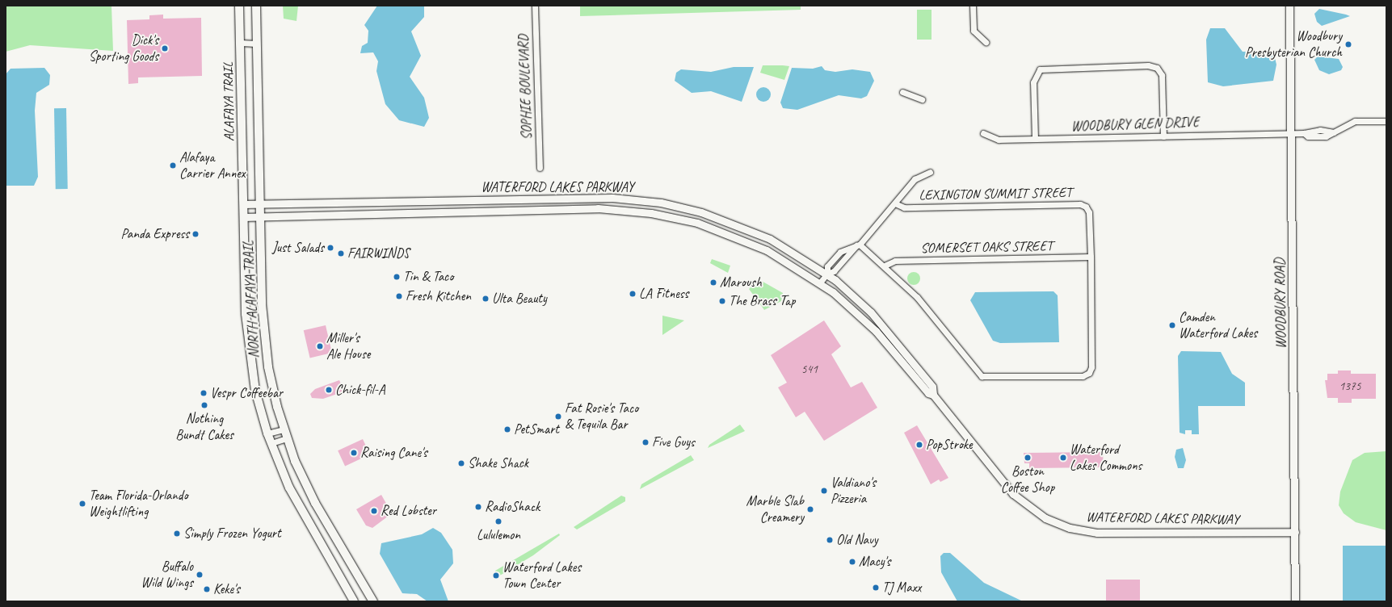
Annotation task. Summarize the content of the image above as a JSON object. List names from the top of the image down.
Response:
{
  "streets": {
    "main road": ["ALAFAYA TRAIL", "NORTH ALAFAYA TRAIL"],
    "street": [
      "SOPHIE BOULEVARD",
      "WOODBURY GLEN DRIVE",
      "WATERFORD LAKES PARKWAY",
      "LEXINGTON SUMMIT STREET",
      "SOMERSET OAKS STREET",
      "WOODBURY ROAD"
    ]
  },
  "crossings": [
    ["ALAFAYA TRAIL", "WATERFORD LAKES PARKWAY"],
    ["ALAFAYA TRAIL", "NORTH ALAFAYA TRAIL"],
    ["WOODBURY GLEN DRIVE", "WOODBURY ROAD"],
    ["WATERFORD LAKES PARKWAY", "NORTH ALAFAYA TRAIL"],
    ["WATERFORD LAKES PARKWAY", "WOODBURY ROAD"],
    ["LEXINGTON SUMMIT STREET", "SOMERSET OAKS STREET"]
  ],
  "places": [
    "Woodbury Presbyterian Church",
    "Dick's Sporting Goods",
    "Alafaya Carrier Annex",
    "Panda Express",
    "Just Salads",
    "FAIRWINDS",
    "Tin & Taco",
    "Maroush",
    "LA Fitness",
    "Fresh Kitchen",
    "Ulta Beauty",
    "The Brass Tap",
    "Camden Waterford Lakes",
    "Miller's Ale House",
    "Chick-fil-A",
    "Vespr Coffeebar",
    "Nothing Bundt Cakes",
    "Fat Rosie's Taco & Tequila Bar",
    "PetSmart",
    "Five Guys",
    "PopStroke",
    "Raising Cane's",
    "Boston Coffee Shop",
    "Waterford Lakes Commons",
    "Shake Shack",
    "Valdiano's Pizzeria",
    "Team Florida-Orlando Weightlifting",
    "RadioShack",
    "Marble Slab Creamery",
    "Red Lobster",
    "Lululemon",
    "Simply Frozen Yogurt",
    "Old Navy",
    "Macy's",
    "Buffalo Wild Wings",
    "Waterford Lakes Town Center",
    "TJ Maxx",
    "Keke's"
  ],
  "house_numbers": ["541", "1375"]
}
